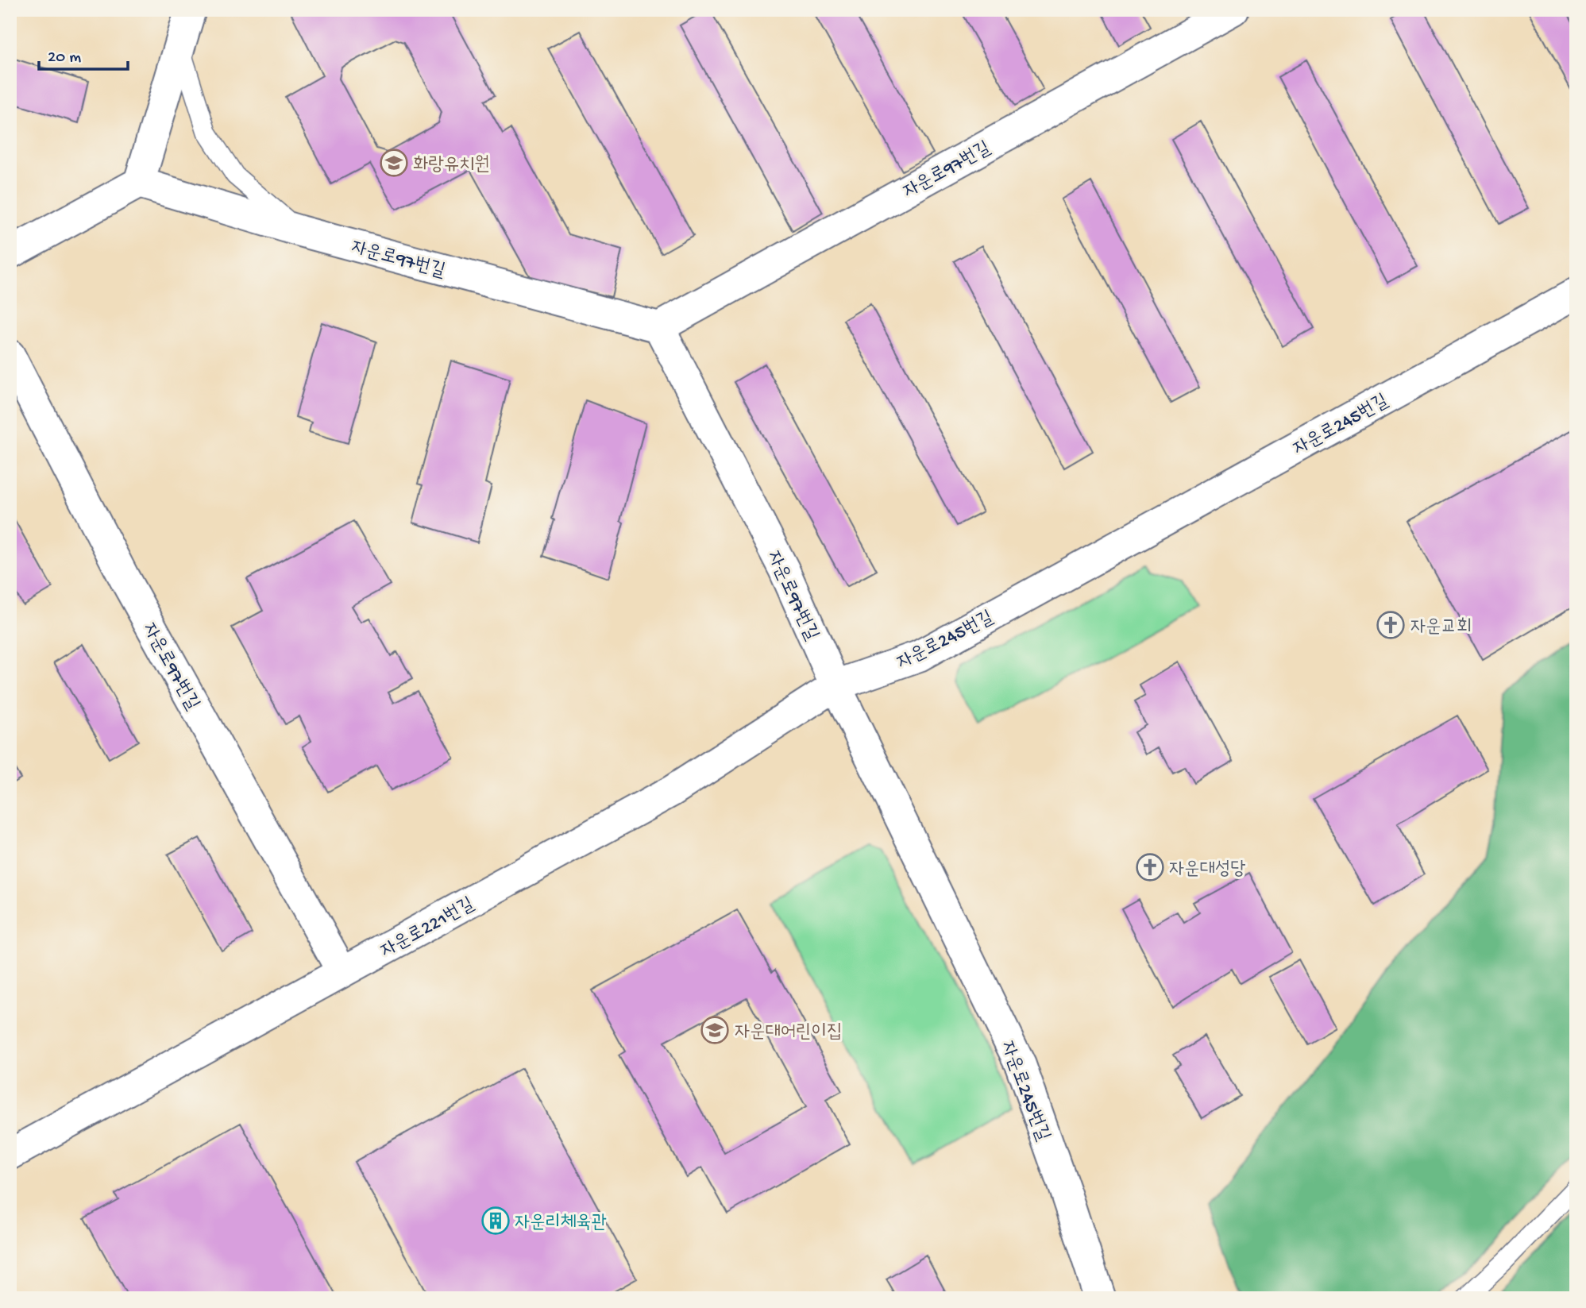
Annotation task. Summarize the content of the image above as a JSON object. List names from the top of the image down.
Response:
{
  "streets": {
    "street": ["자운로97번길", "자운로245번길", "자운로221번길"]
  },
  "crossings": [
    ["자운로97번길", "자운로245번길"],
    ["자운로97번길", "자운로221번길"],
    ["자운로245번길", "자운로221번길"]
  ],
  "places": {
    "school or university": ["화랑유치원", "자운대어린이집"],
    "church": ["자운교회", "자운대성당"],
    "building": ["자운리체육관"]
  },
  "scale_bar": "20 m"
}
